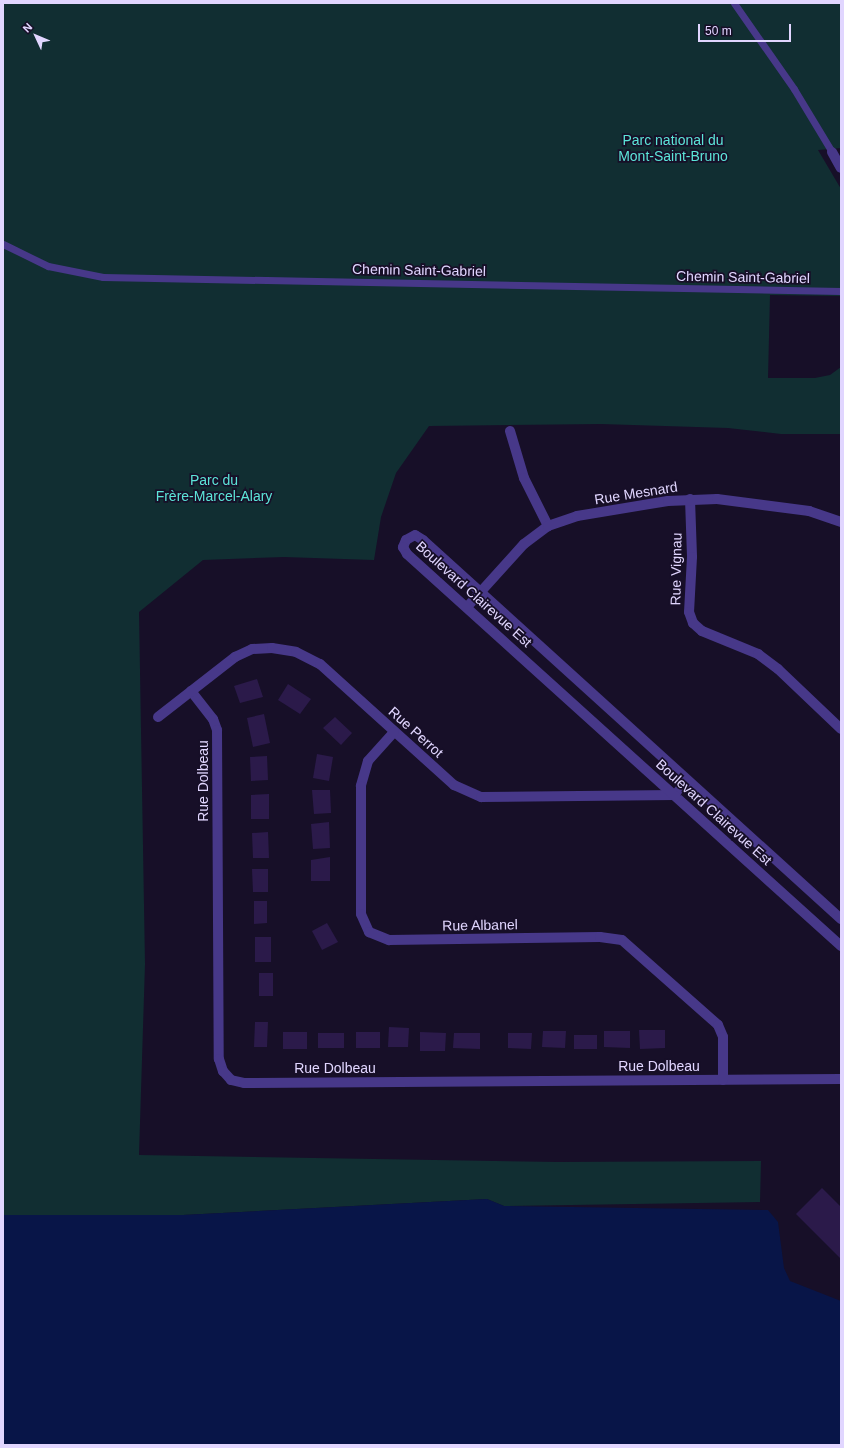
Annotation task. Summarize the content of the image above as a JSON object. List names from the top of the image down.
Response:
{
  "streets": {
    "street": [
      "Rue Mesnard",
      "Rue Vignau",
      "Boulevard Clairevue Est",
      "Rue Perrot",
      "Rue Dolbeau",
      "Rue Albanel"
    ],
    "lane": ["Chemin Saint-Gabriel"]
  },
  "crossings": [
    ["Rue Mesnard", "Rue Vignau"],
    ["Rue Mesnard", "Boulevard Clairevue Est"],
    ["Boulevard Clairevue Est", "Rue Perrot"],
    ["Rue Perrot", "Rue Dolbeau"],
    ["Rue Perrot", "Rue Albanel"],
    ["Rue Dolbeau", "Rue Albanel"]
  ],
  "parks": ["Parc national du Mont-Saint-Bruno", "Parc du Frère-Marcel-Alary"],
  "scale_bar": "50 m",
  "north": "top left"
}
